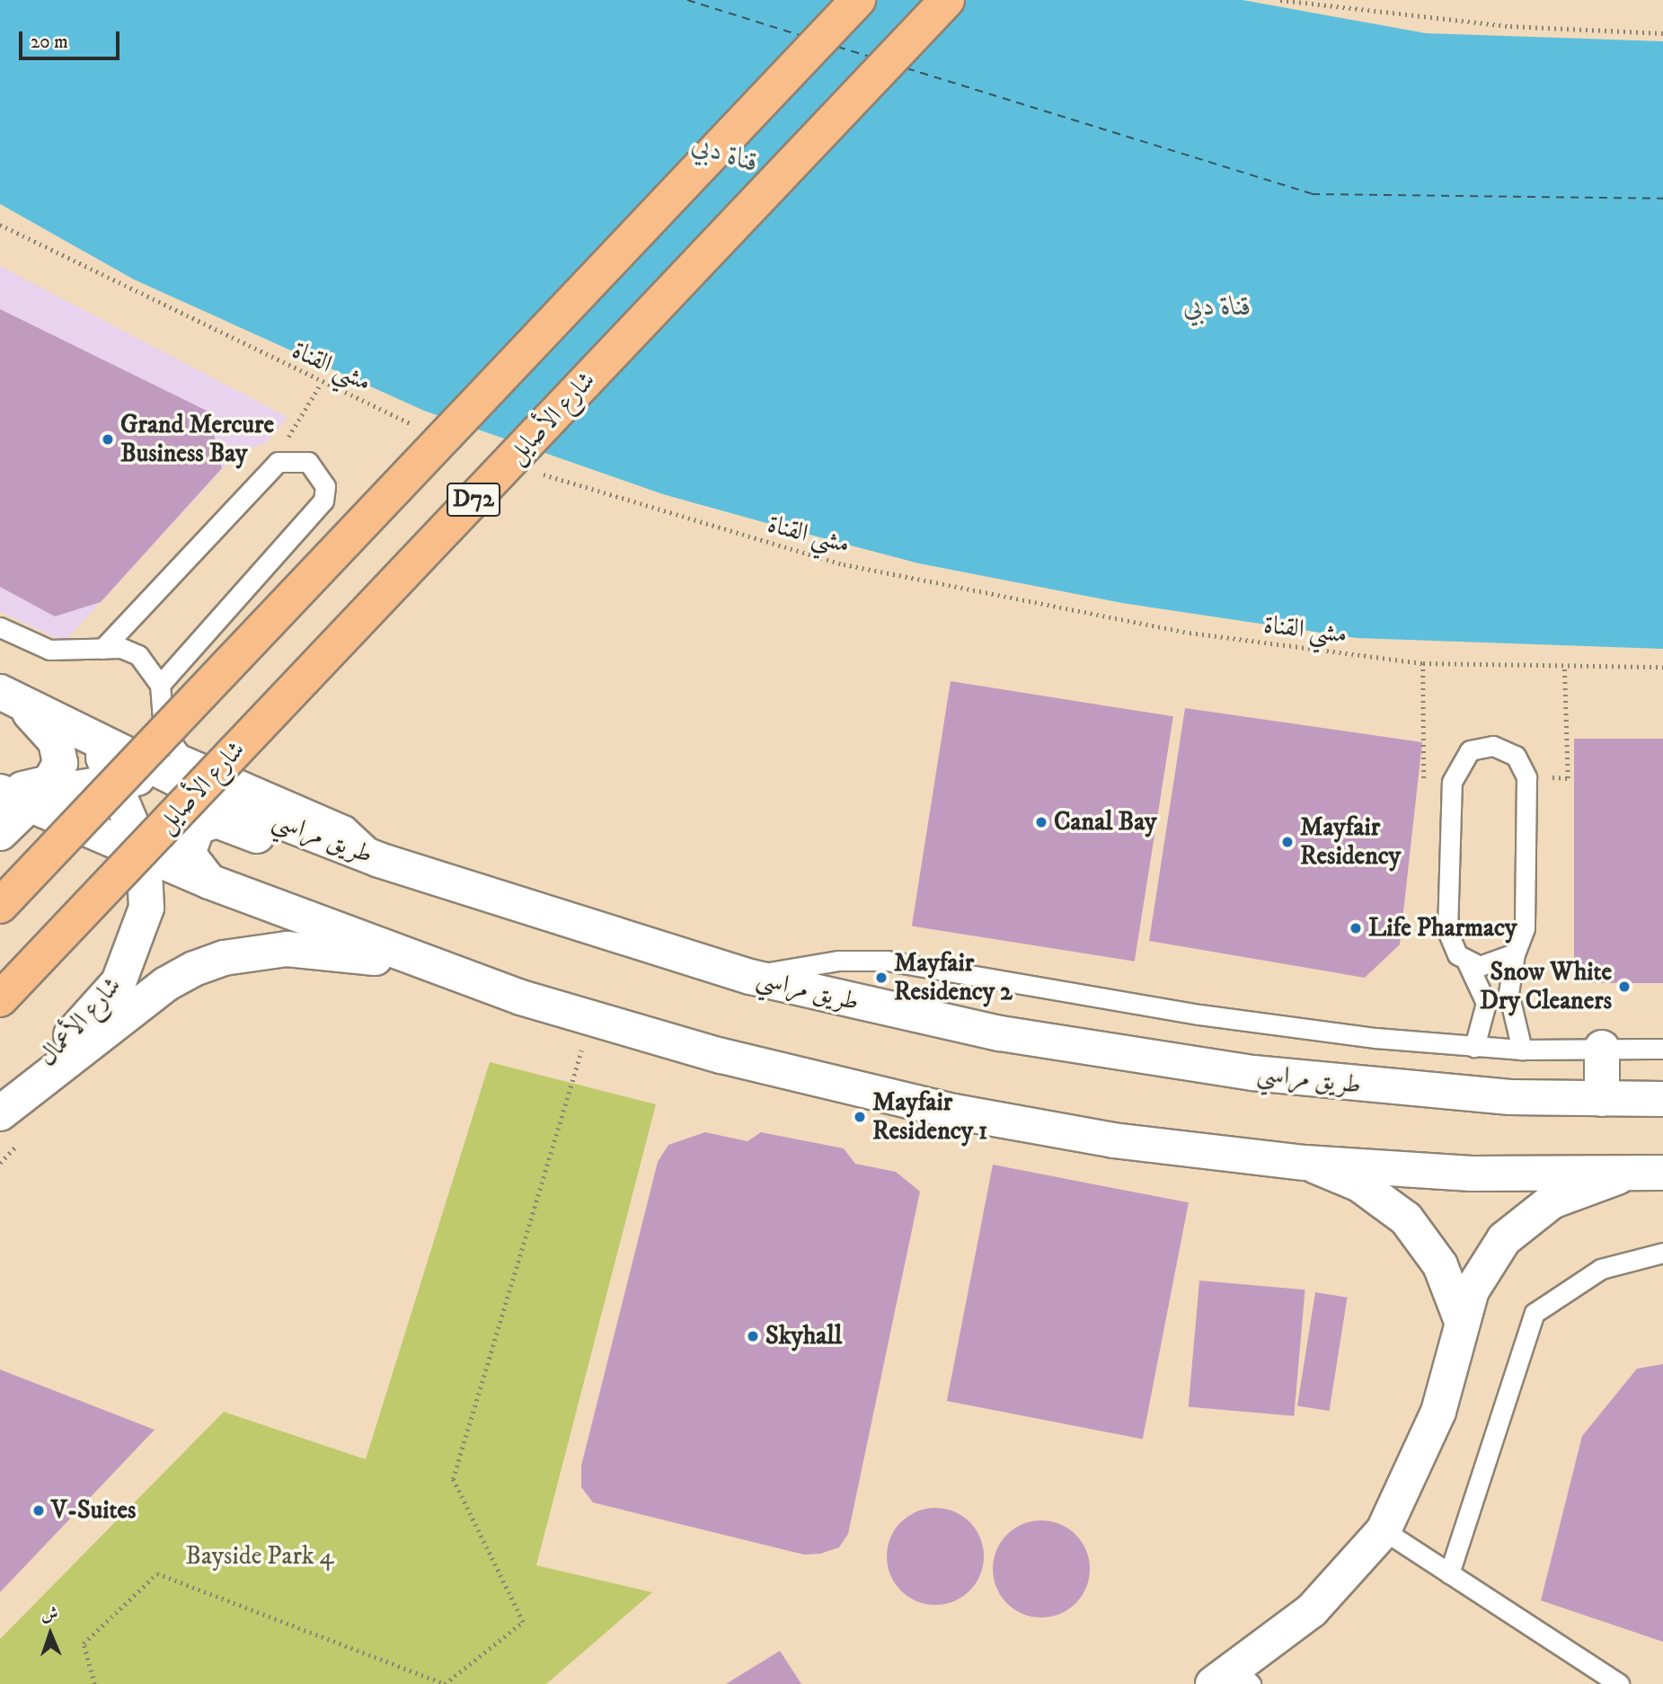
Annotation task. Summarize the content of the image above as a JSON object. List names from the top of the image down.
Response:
{
  "streets": {
    "main road": ["شارع الأصايل", "D72"],
    "street": ["طريق مراسي", "شارع الأعمال"],
    "path": ["مشي القناة"]
  },
  "crossings": [
    ["طريق مراسي", "شارع الأعمال"]
  ],
  "water": ["قناة دبي"],
  "parks": ["Bayside Park 4"],
  "places": [
    "Grand Mercure Business Bay",
    "Canal Bay",
    "Mayfair Residency",
    "Life Pharmacy",
    "Mayfair Residency 2",
    "Snow White Dry Cleaners",
    "Mayfair Residency 1",
    "Skyhall",
    "V-Suites"
  ],
  "scale_bar": "20 m",
  "north": "top"
}
